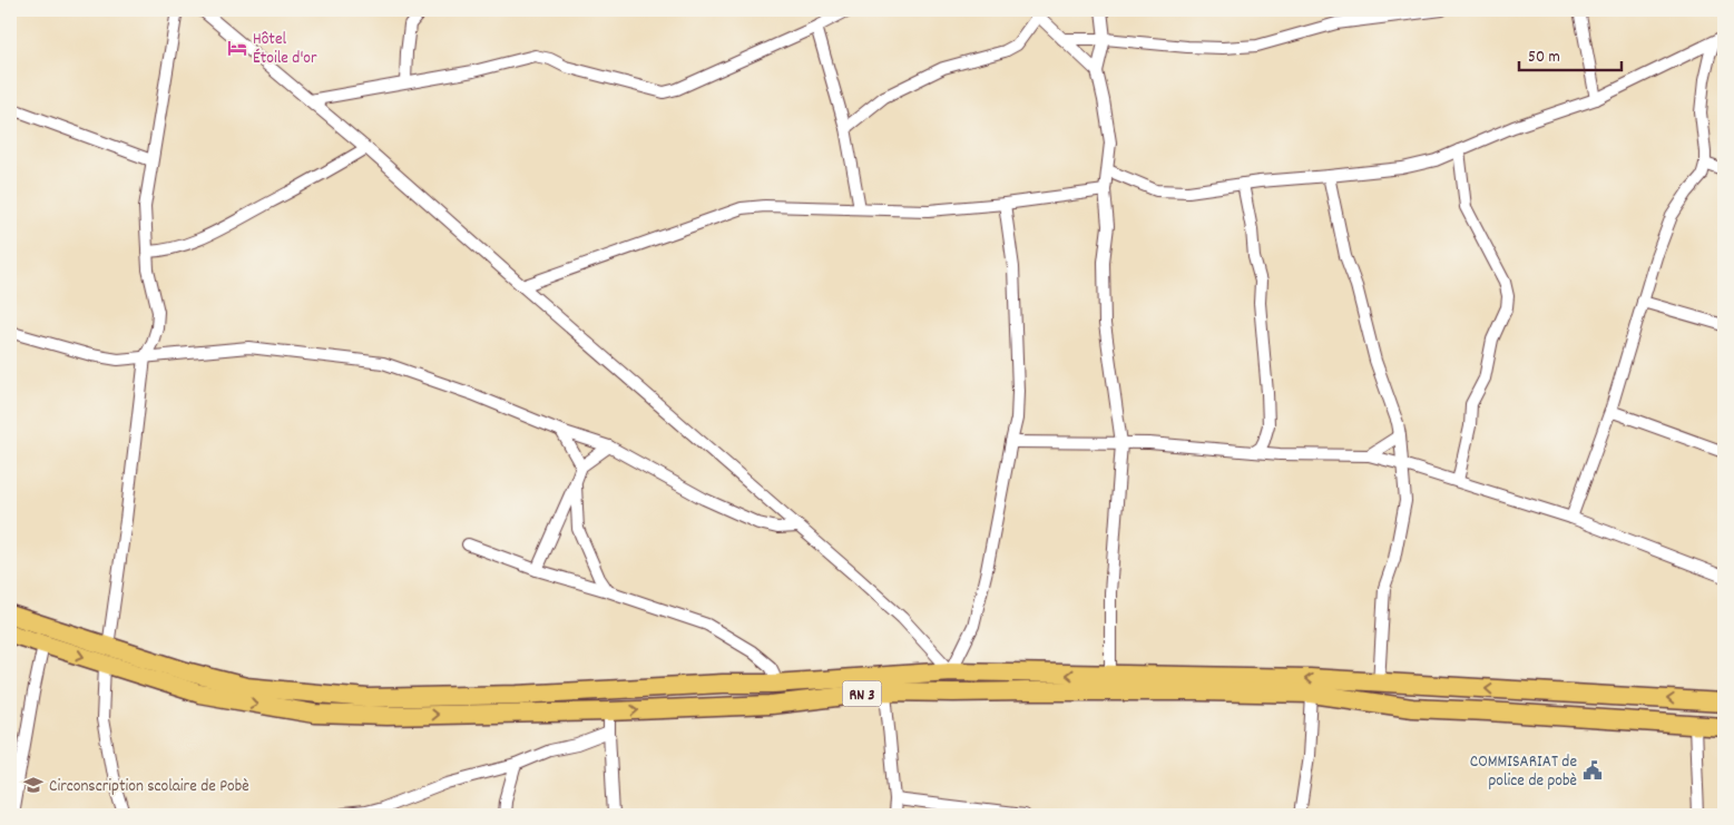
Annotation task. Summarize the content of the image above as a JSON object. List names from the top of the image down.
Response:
{
  "streets": {
    "main road": ["RN 3"]
  },
  "places": {
    "hotel": ["Hôtel Étoile d'or"],
    "public building": ["COMMISARIAT de police de pobè"],
    "school or university": ["Circonscription scolaire de Pobè"]
  },
  "scale_bar": "50 m"
}
